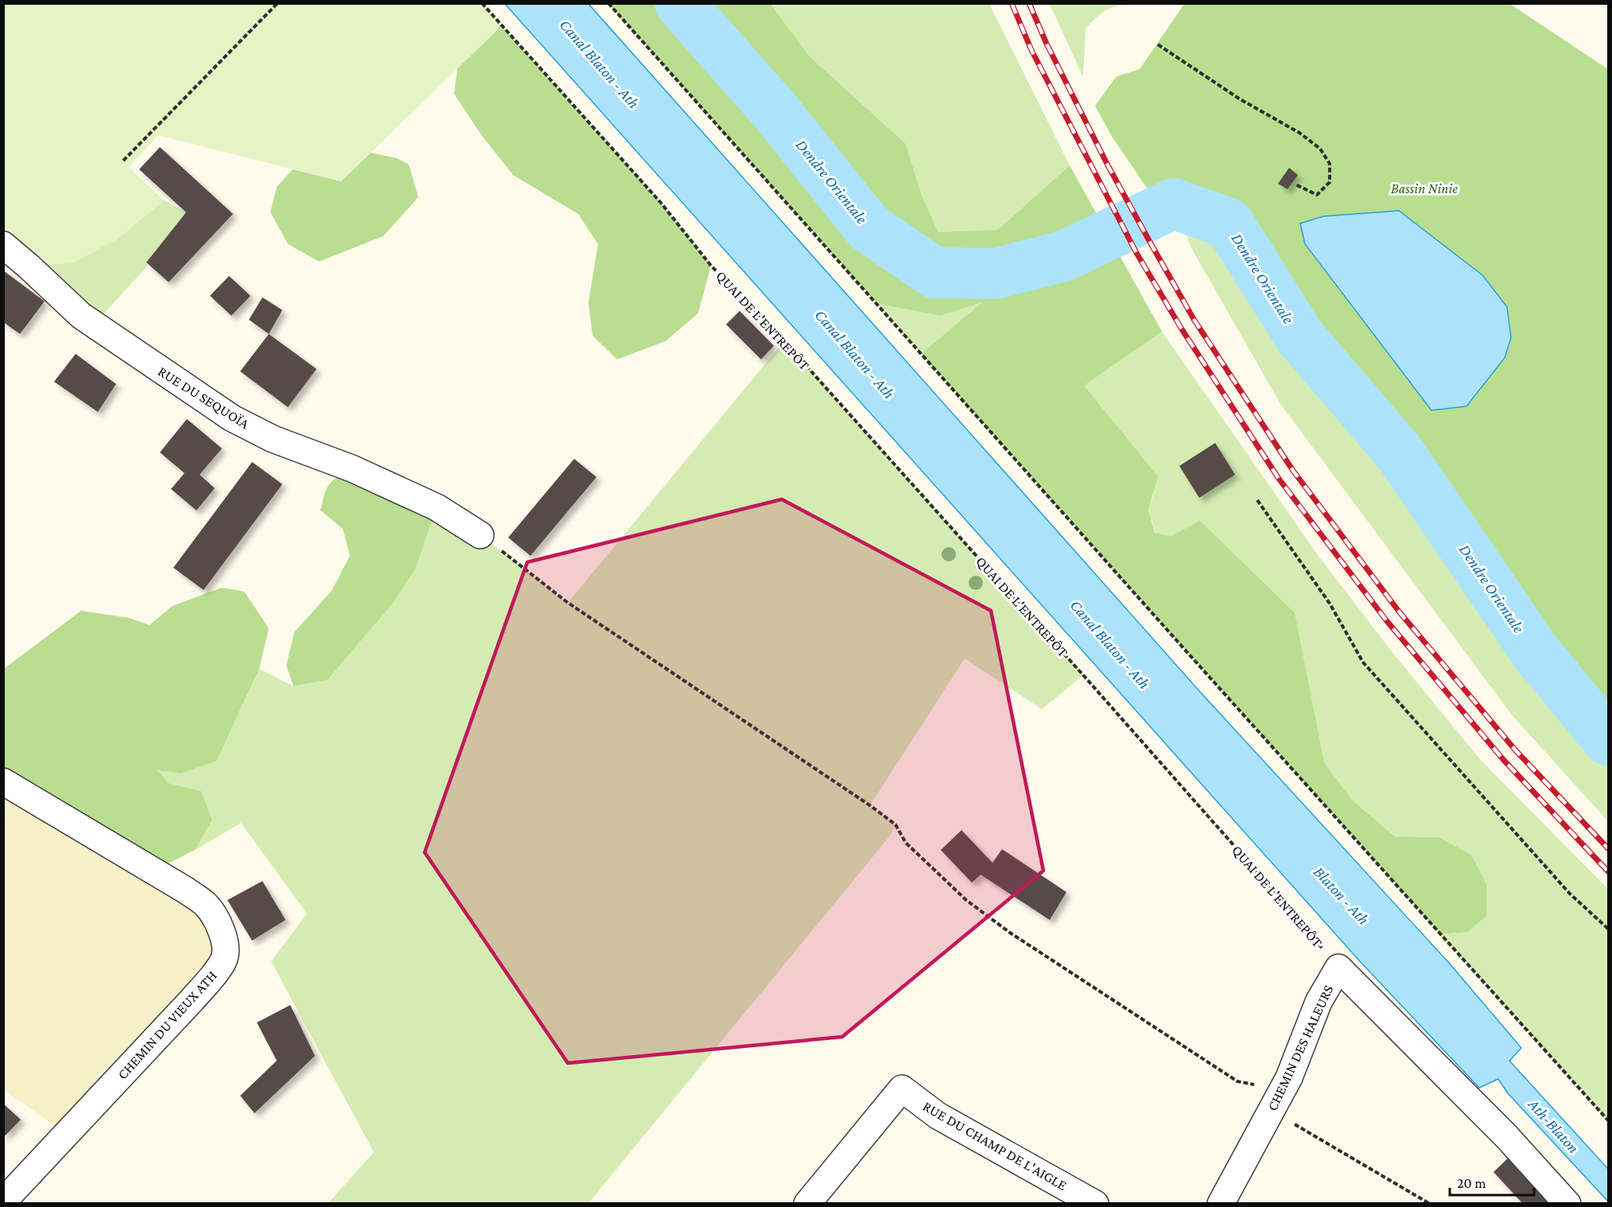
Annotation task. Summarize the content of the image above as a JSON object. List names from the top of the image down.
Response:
{
  "streets": {
    "street": [
      "RUE DU SEQUOÏA",
      "CHEMIN DU VIEUX ATH",
      "CHEMIN DES HALEURS",
      "RUE DU CHAMP DE L'AIGLE"
    ],
    "path": ["QUAI DE L'ENTREPÔT"]
  },
  "crossings": [
    ["QUAI DE L'ENTREPÔT", "CHEMIN DES HALEURS"]
  ],
  "water": [
    "Canal Blaton - Ath",
    "Dendre Orientale",
    "Blaton - Ath",
    "Ath-Blaton"
  ],
  "parks": ["Bassin Ninie"],
  "scale_bar": "20 m"
}
